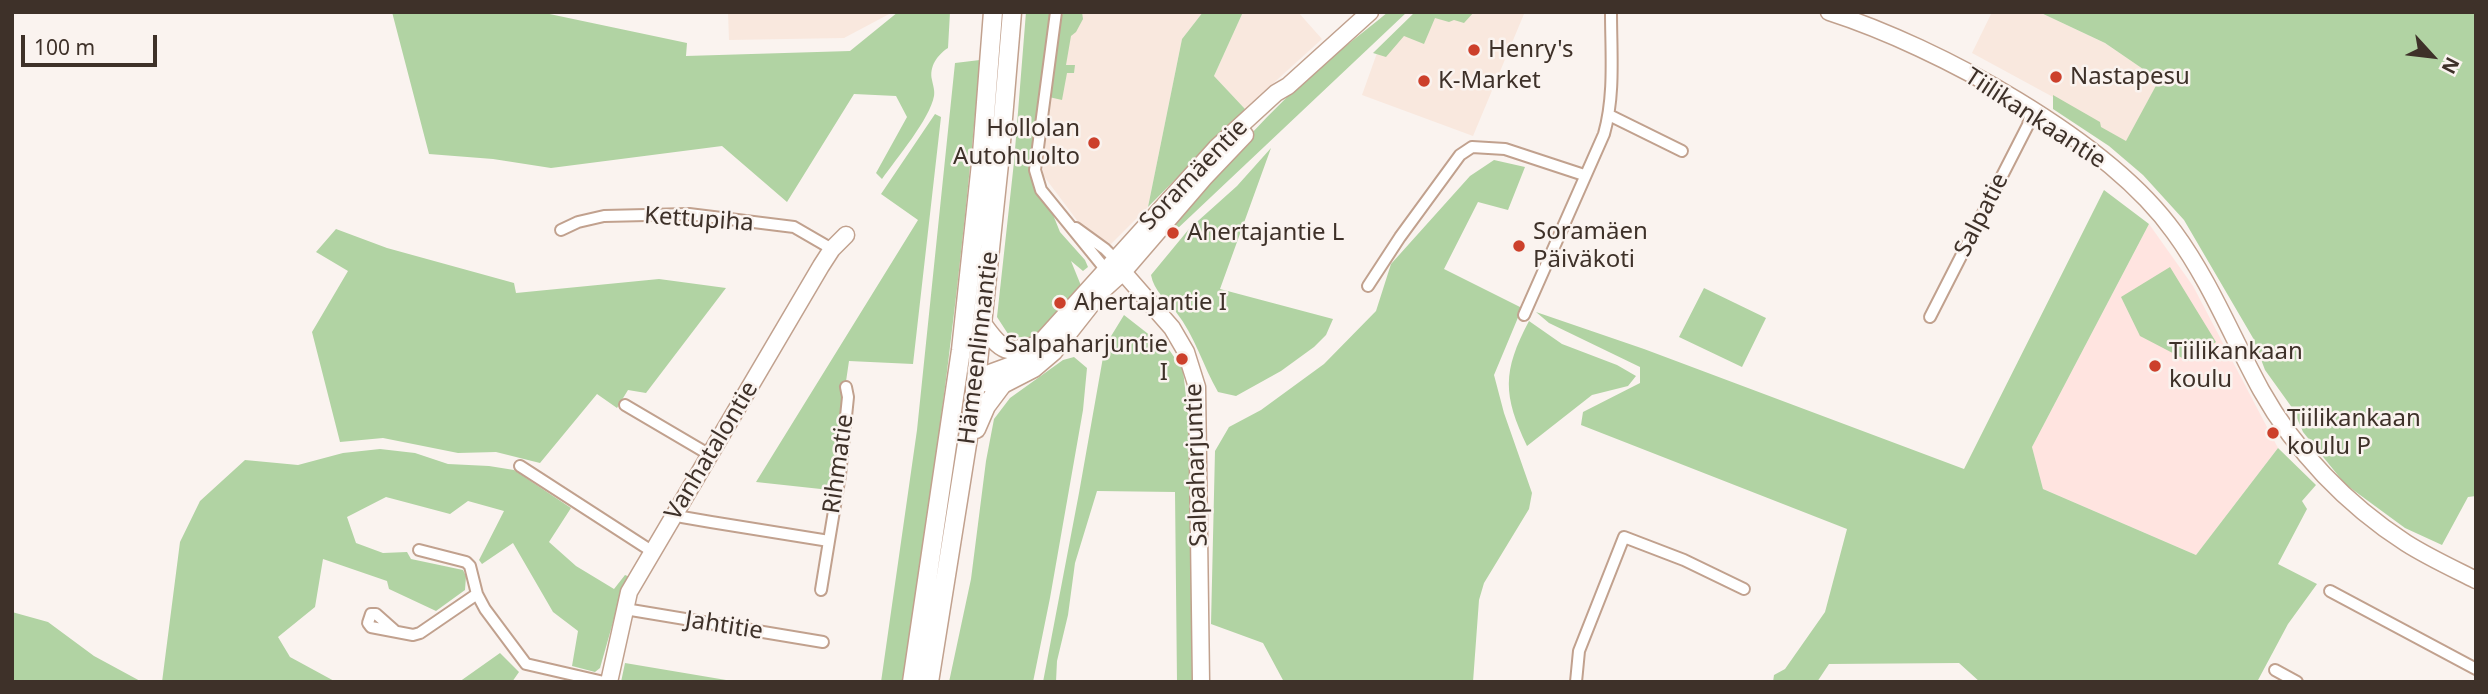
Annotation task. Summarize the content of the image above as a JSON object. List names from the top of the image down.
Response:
{
  "streets": {
    "main road": ["Hämeenlinnantie"],
    "street": [
      "Tiilikankaantie",
      "Soramäentie",
      "Salpatie",
      "Kettupiha",
      "Vanhatalontie",
      "Rihmatie",
      "Salpaharjuntie",
      "Jahtitie"
    ]
  },
  "crossings": [
    ["Tiilikankaantie", "Salpatie"],
    ["Soramäentie", "Hämeenlinnantie"],
    ["Soramäentie", "Salpaharjuntie"],
    ["Kettupiha", "Vanhatalontie"],
    ["Vanhatalontie", "Rihmatie"],
    ["Vanhatalontie", "Jahtitie"]
  ],
  "places": [
    "Henry's",
    "Nastapesu",
    "K-Market",
    "Hollolan Autohuolto",
    "Ahertajantie L",
    "Soramäen Päiväkoti",
    "Ahertajantie I",
    "Salpaharjuntie I",
    "Tiilikankaan koulu",
    "Tiilikankaan koulu P"
  ],
  "scale_bar": "100 m",
  "north": "bottom right"
}
